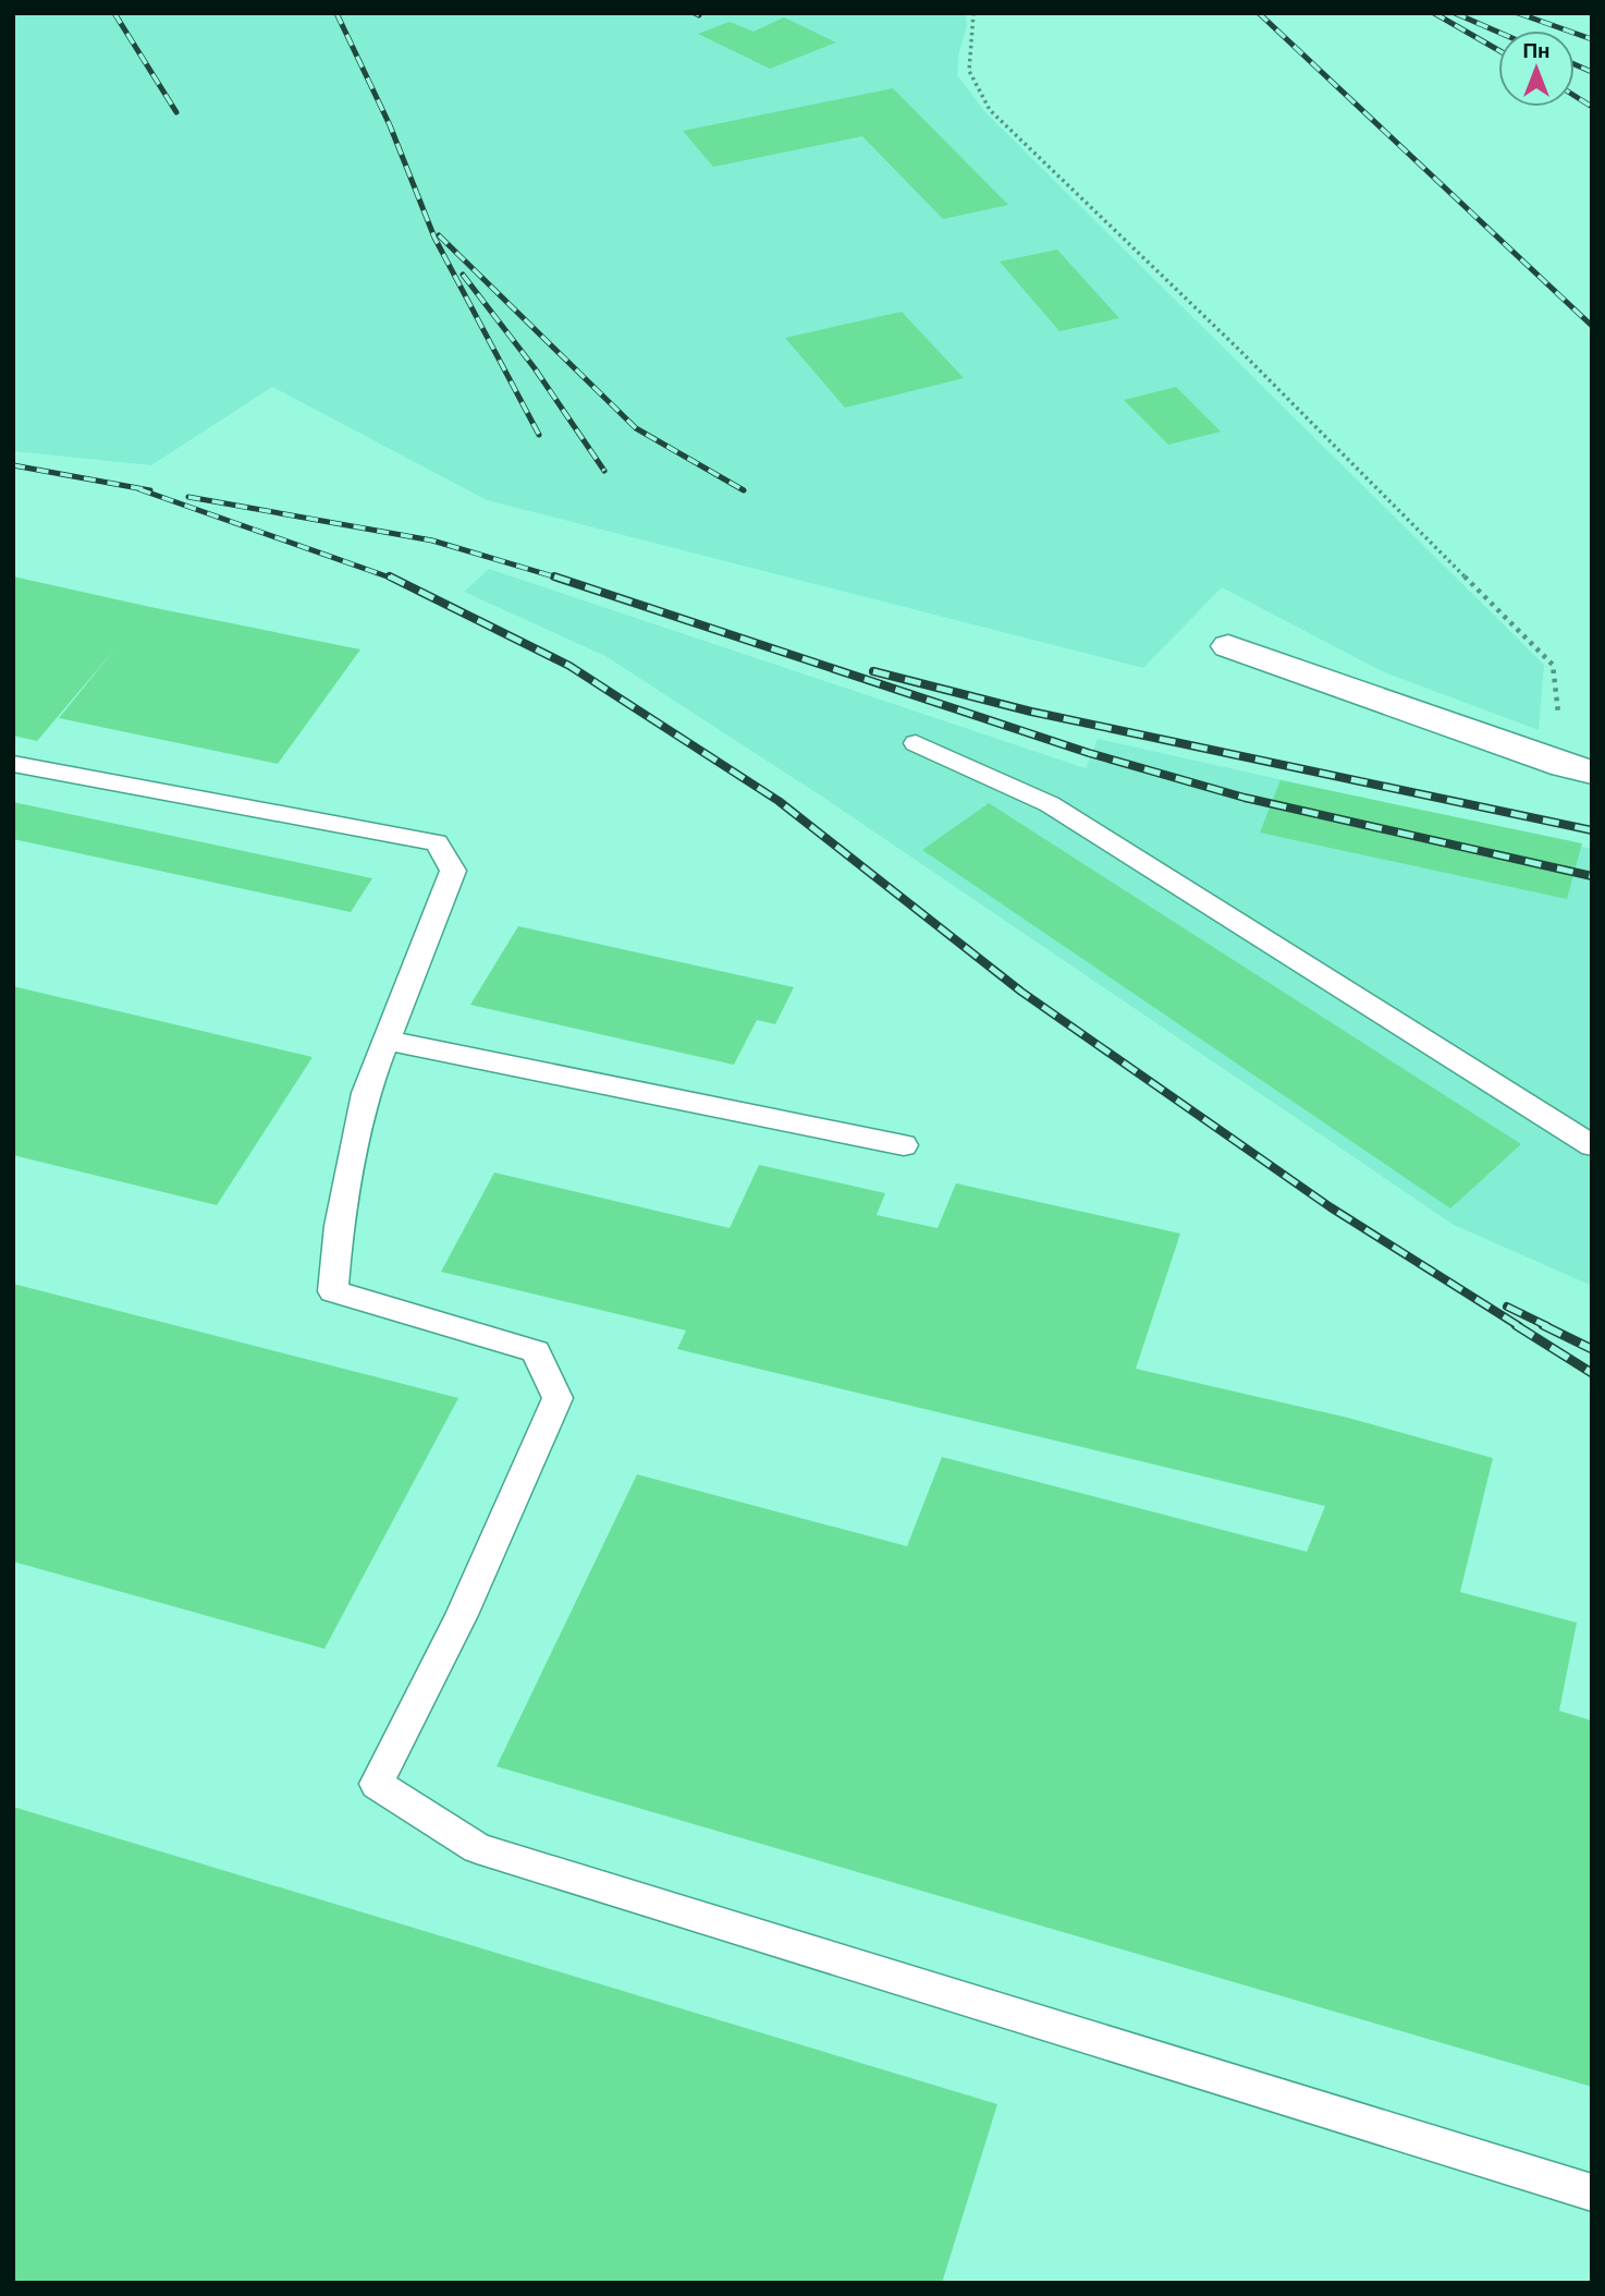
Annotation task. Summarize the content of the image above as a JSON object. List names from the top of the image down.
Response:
{
  "north": "top"
}
